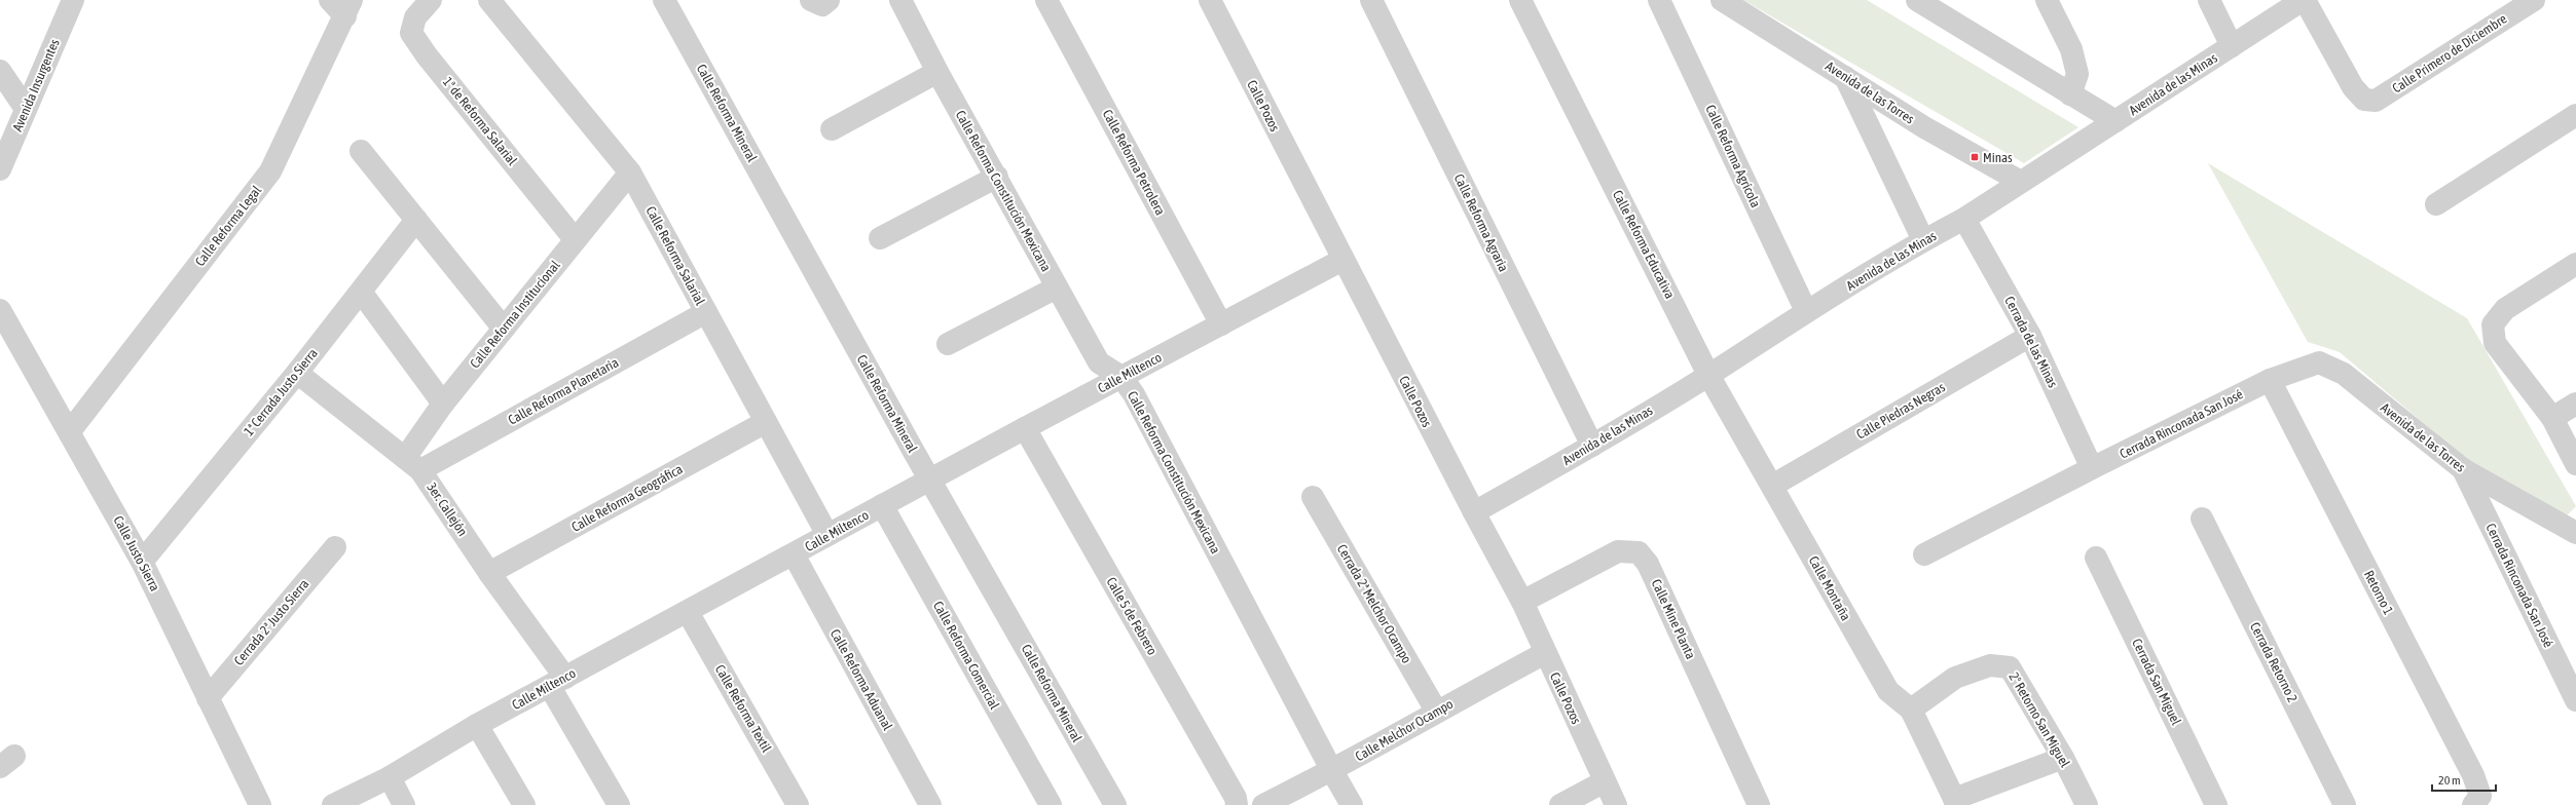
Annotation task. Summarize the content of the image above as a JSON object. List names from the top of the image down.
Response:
{
  "streets": {
    "street": [
      "Calle Primero de Diciembre",
      "Avenida de las Minas",
      "Avenida Insurgentes",
      "Avenida de las Torres",
      "Calle Pozos",
      "Calle Reforma Mineral",
      "1ª de Reforma Salarial",
      "Calle Reforma Agrícola",
      "Calle Reforma Petrolera",
      "Calle Reforma Constitución Mexicana",
      "Calle Reforma Agraria",
      "Calle Reforma Legal",
      "Calle Reforma Educativa",
      "Calle Reforma Salarial",
      "Calle Reforma Institucional",
      "Cerrada de las Minas",
      "Calle Miltenco",
      "Calle Reforma Planetaria",
      "1ª Cerrada Justo Sierra",
      "Calle Piedras Negras",
      "Cerrada Rinconada San José",
      "Calle Reforma Geográfica",
      "3er. Callejón",
      "Calle Justo Sierra",
      "Calle Montaña",
      "Retorno 1",
      "Cerrada 2ª Melchor Ocampo",
      "Calle 5 de Febrero",
      "Calle Mine Planta",
      "Cerrada 2ª Justo Sierra",
      "Calle Reforma Comercial",
      "Cerrada Retorno 2",
      "Calle Reforma Aduanal",
      "Cerrada San Miguel",
      "Calle Reforma Textil",
      "2º Retorno San Miguel",
      "Calle Melchor Ocampo"
    ]
  },
  "crossings": [
    ["Calle Primero de Diciembre", "Avenida de las Minas"],
    ["Avenida de las Minas", "Avenida de las Torres"],
    ["Avenida de las Minas", "Calle Pozos"],
    ["Avenida de las Minas", "Calle Reforma Agrícola"],
    ["Avenida de las Minas", "Calle Reforma Agraria"],
    ["Avenida de las Minas", "Calle Reforma Educativa"],
    ["Avenida de las Minas", "Cerrada de las Minas"],
    ["Avenida de las Torres", "Cerrada Rinconada San José"],
    ["Avenida de las Torres", "Retorno 1"],
    ["Calle Pozos", "Calle Miltenco"],
    ["Calle Pozos", "Calle Mine Planta"],
    ["Calle Pozos", "Calle Melchor Ocampo"],
    ["Calle Reforma Mineral", "Calle Miltenco"],
    ["1ª de Reforma Salarial", "Calle Reforma Institucional"],
    ["Calle Reforma Petrolera", "Calle Miltenco"],
    ["Calle Reforma Constitución Mexicana", "Calle Miltenco"],
    ["Calle Reforma Constitución Mexicana", "Calle Melchor Ocampo"],
    ["Calle Reforma Legal", "Calle Justo Sierra"],
    ["Calle Reforma Educativa", "Calle Piedras Negras"],
    ["Calle Reforma Educativa", "Calle Montaña"],
    ["Calle Reforma Salarial", "Calle Reforma Institucional"],
    ["Calle Reforma Salarial", "Calle Miltenco"],
    ["Calle Reforma Salarial", "Calle Reforma Planetaria"],
    ["Calle Reforma Salarial", "Calle Reforma Geográfica"],
    ["Calle Reforma Institucional", "Calle Reforma Planetaria"],
    ["Calle Reforma Institucional", "3er. Callejón"],
    ["Cerrada de las Minas", "Calle Piedras Negras"],
    ["Cerrada de las Minas", "Cerrada Rinconada San José"],
    ["Calle Miltenco", "3er. Callejón"],
    ["Calle Miltenco", "Calle 5 de Febrero"],
    ["Calle Miltenco", "Calle Reforma Comercial"],
    ["Calle Miltenco", "Calle Reforma Aduanal"],
    ["Calle Miltenco", "Calle Reforma Textil"],
    ["Calle Reforma Planetaria", "3er. Callejón"],
    ["1ª Cerrada Justo Sierra", "3er. Callejón"],
    ["1ª Cerrada Justo Sierra", "Calle Justo Sierra"],
    ["Calle Piedras Negras", "Calle Montaña"],
    ["Cerrada Rinconada San José", "Retorno 1"],
    ["Calle Reforma Geográfica", "3er. Callejón"],
    ["Calle Justo Sierra", "Cerrada 2ª Justo Sierra"],
    ["Calle Montaña", "2º Retorno San Miguel"],
    ["Cerrada 2ª Melchor Ocampo", "Calle Melchor Ocampo"]
  ],
  "places": {
    "transit": ["Minas"]
  },
  "scale_bar": "20 m"
}
